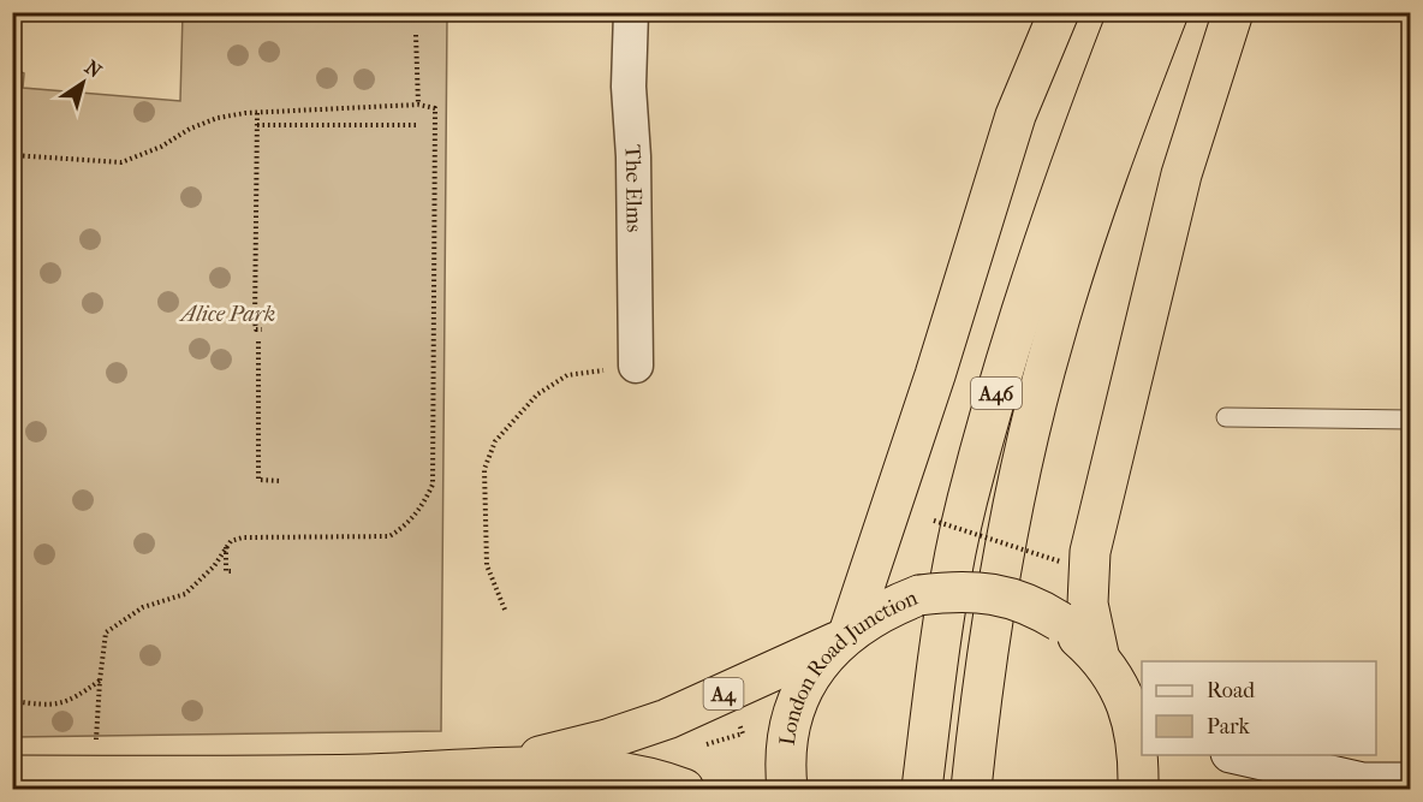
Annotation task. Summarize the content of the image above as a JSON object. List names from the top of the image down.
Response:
{
  "streets": {
    "highway": ["A46", "London Road Junction", "A4"],
    "street": ["The Elms"]
  },
  "crossings": [
    ["London Road Junction", "A4"]
  ],
  "parks": ["Alice Park"],
  "legend": ["Road", "Park"],
  "north": "top right"
}
